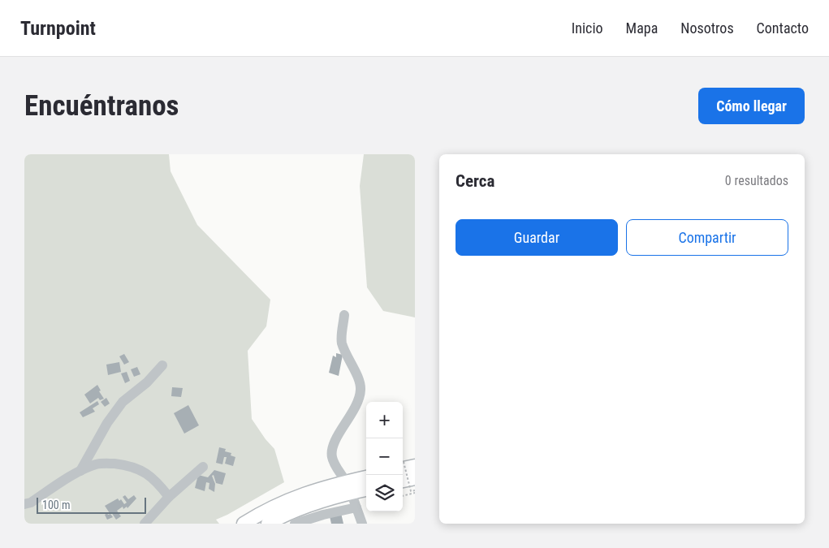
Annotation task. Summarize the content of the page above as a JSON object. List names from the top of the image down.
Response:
{
  "scale_bar": "100 m",
  "page": {
    "header": "Turnpoint",
    "nav": [
      "Inicio",
      "Mapa",
      "Nosotros",
      "Contacto"
    ],
    "buttons": [
      "Cómo llegar",
      ["Guardar", "Compartir"]
    ],
    "title": "Encuéntranos",
    "heading": ["Cerca", "0 resultados"],
    "map_buttons": ["+", "−"],
    "scale": "100 m"
  }
}
